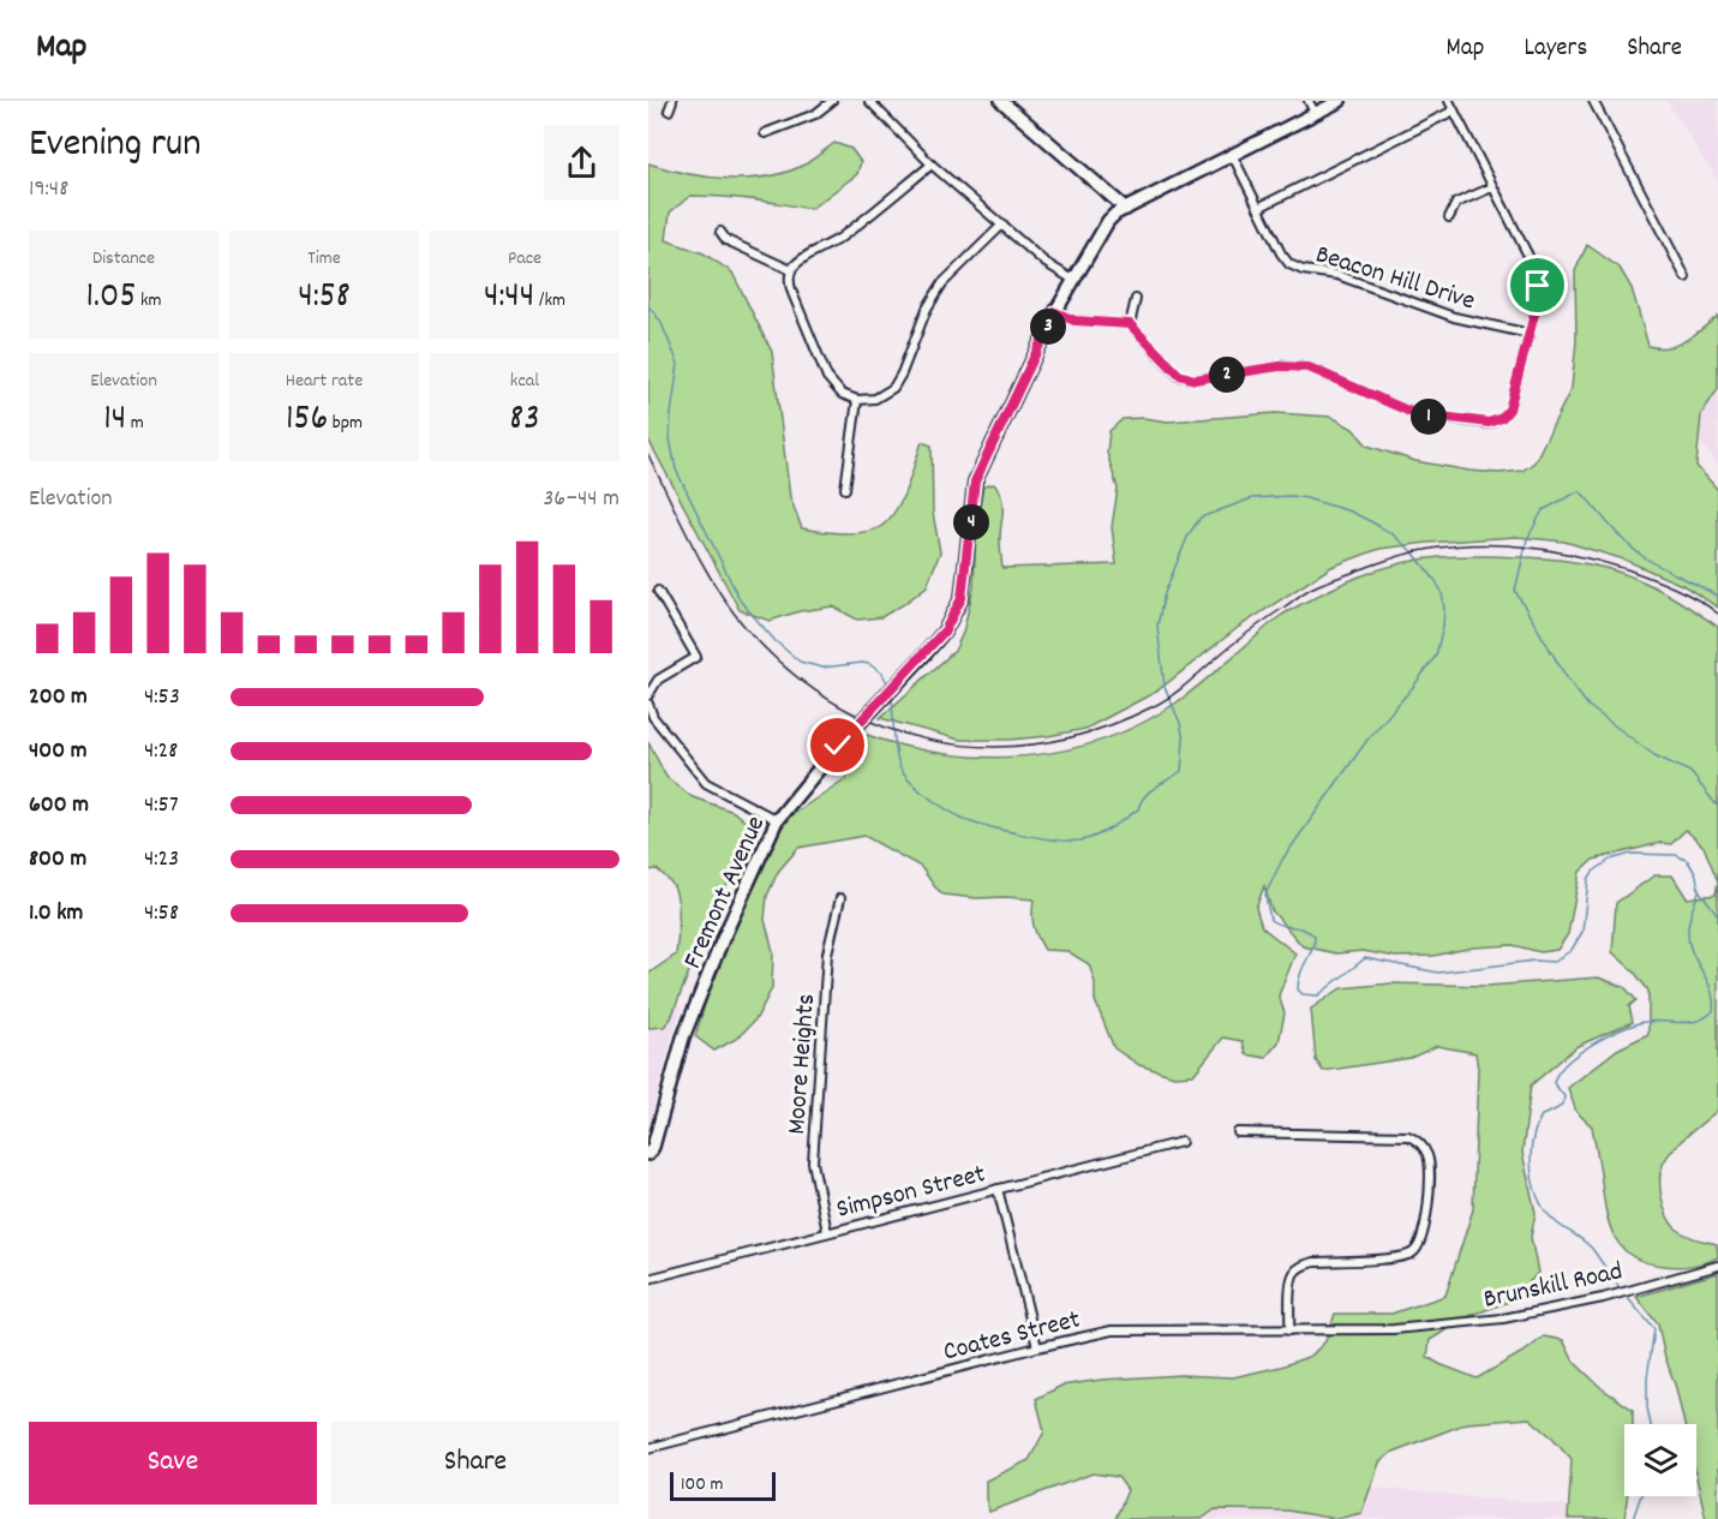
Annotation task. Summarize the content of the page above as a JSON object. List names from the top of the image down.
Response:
{
  "streets": {
    "main road": ["Fremont Avenue"],
    "street": [
      "Beacon Hill Drive",
      "Moore Heights",
      "Simpson Street",
      "Brunskill Road",
      "Coates Street"
    ]
  },
  "crossings": [
    ["Beacon Hill Drive", "Fremont Avenue"],
    ["Moore Heights", "Simpson Street"],
    ["Brunskill Road", "Coates Street"]
  ],
  "scale_bar": "100 m",
  "page": {
    "header": "Map",
    "nav": ["Map", "Layers", "Share"],
    "heading": ["Evening run", "19:48"],
    "stats": [
      ["Distance", "1.05 km"],
      ["Time", "4:58"],
      ["Pace", "4:44 /km"],
      ["Elevation", "14 m"],
      ["Heart rate", "156 bpm"],
      ["kcal", "83"]
    ],
    "pins": [
      "3",
      "2",
      "1",
      "4"
    ],
    "chart": ["Elevation", "36–44 m"],
    "list": [
      {
        "name": "200 m",
        "note": "4:53"
      },
      {
        "name": "400 m",
        "note": "4:28"
      },
      {
        "name": "600 m",
        "note": "4:57"
      },
      {
        "name": "800 m",
        "note": "4:23"
      },
      {
        "name": "1.0 km",
        "note": "4:58"
      }
    ],
    "buttons": ["Save", "Share"],
    "scale": "100 m"
  }
}
